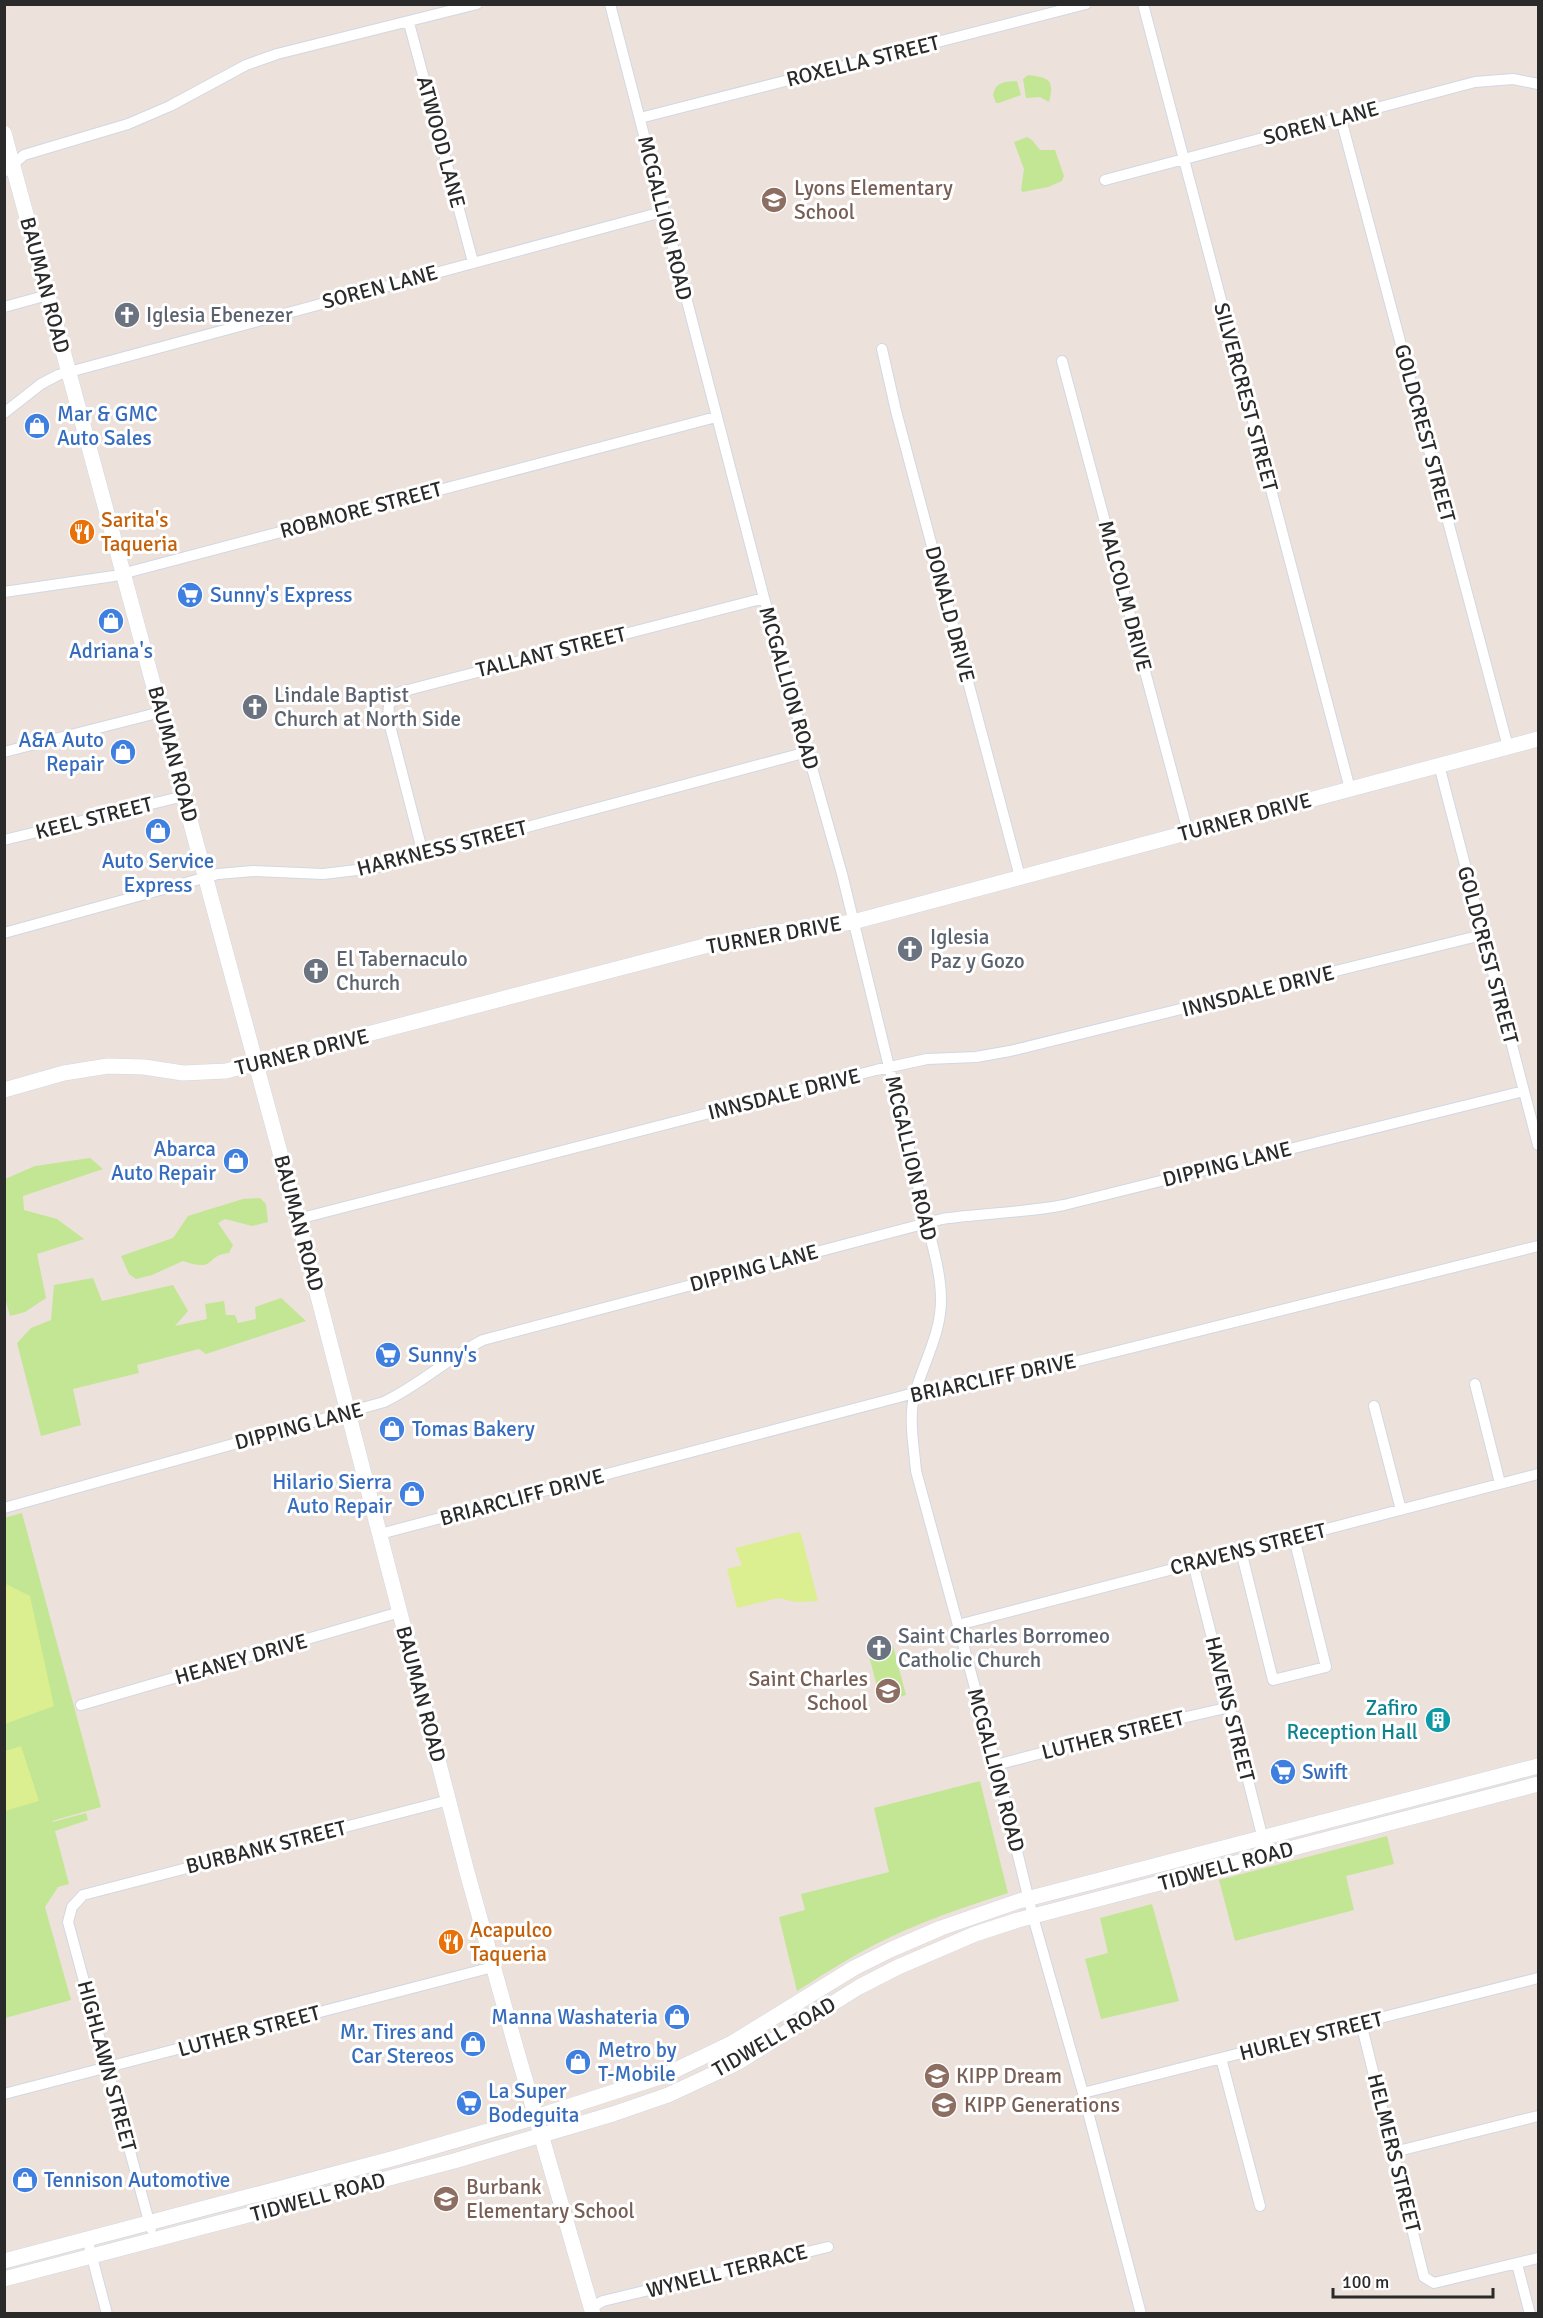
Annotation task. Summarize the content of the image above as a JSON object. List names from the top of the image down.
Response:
{
  "streets": {
    "street": [
      "ROXELLA STREET",
      "SOREN LANE",
      "ATWOOD LANE",
      "MCGALLION ROAD",
      "BAUMAN ROAD",
      "SILVERCREST STREET",
      "GOLDCREST STREET",
      "ROBMORE STREET",
      "MALCOLM DRIVE",
      "DONALD DRIVE",
      "TALLANT STREET",
      "TURNER DRIVE",
      "KEEL STREET",
      "HARKNESS STREET",
      "INNSDALE DRIVE",
      "DIPPING LANE",
      "BRIARCLIFF DRIVE",
      "CRAVENS STREET",
      "HEANEY DRIVE",
      "HAVENS STREET",
      "LUTHER STREET",
      "BURBANK STREET",
      "TIDWELL ROAD",
      "HURLEY STREET",
      "HIGHLAWN STREET",
      "HELMERS STREET",
      "WYNELL TERRACE"
    ]
  },
  "crossings": [
    ["ROXELLA STREET", "MCGALLION ROAD"],
    ["SOREN LANE", "ATWOOD LANE"],
    ["SOREN LANE", "MCGALLION ROAD"],
    ["SOREN LANE", "BAUMAN ROAD"],
    ["SOREN LANE", "SILVERCREST STREET"],
    ["SOREN LANE", "GOLDCREST STREET"],
    ["MCGALLION ROAD", "ROBMORE STREET"],
    ["MCGALLION ROAD", "TALLANT STREET"],
    ["MCGALLION ROAD", "TURNER DRIVE"],
    ["MCGALLION ROAD", "HARKNESS STREET"],
    ["MCGALLION ROAD", "INNSDALE DRIVE"],
    ["MCGALLION ROAD", "DIPPING LANE"],
    ["MCGALLION ROAD", "BRIARCLIFF DRIVE"],
    ["MCGALLION ROAD", "CRAVENS STREET"],
    ["MCGALLION ROAD", "LUTHER STREET"],
    ["MCGALLION ROAD", "TIDWELL ROAD"],
    ["MCGALLION ROAD", "HURLEY STREET"],
    ["BAUMAN ROAD", "ROBMORE STREET"],
    ["BAUMAN ROAD", "TURNER DRIVE"],
    ["BAUMAN ROAD", "KEEL STREET"],
    ["BAUMAN ROAD", "HARKNESS STREET"],
    ["BAUMAN ROAD", "INNSDALE DRIVE"],
    ["BAUMAN ROAD", "DIPPING LANE"],
    ["BAUMAN ROAD", "BRIARCLIFF DRIVE"],
    ["BAUMAN ROAD", "HEANEY DRIVE"],
    ["BAUMAN ROAD", "LUTHER STREET"],
    ["BAUMAN ROAD", "BURBANK STREET"],
    ["BAUMAN ROAD", "TIDWELL ROAD"],
    ["BAUMAN ROAD", "WYNELL TERRACE"],
    ["SILVERCREST STREET", "TURNER DRIVE"],
    ["GOLDCREST STREET", "TURNER DRIVE"],
    ["GOLDCREST STREET", "INNSDALE DRIVE"],
    ["GOLDCREST STREET", "DIPPING LANE"],
    ["MALCOLM DRIVE", "TURNER DRIVE"],
    ["DONALD DRIVE", "TURNER DRIVE"],
    ["TALLANT STREET", "HARKNESS STREET"],
    ["CRAVENS STREET", "HAVENS STREET"],
    ["HAVENS STREET", "LUTHER STREET"],
    ["HAVENS STREET", "TIDWELL ROAD"],
    ["LUTHER STREET", "HIGHLAWN STREET"],
    ["BURBANK STREET", "HIGHLAWN STREET"],
    ["TIDWELL ROAD", "HIGHLAWN STREET"],
    ["HURLEY STREET", "HELMERS STREET"]
  ],
  "places": {
    "school or university": [
      "Lyons Elementary School",
      "Saint Charles School",
      "KIPP Dream",
      "KIPP Generations",
      "Burbank Elementary School"
    ],
    "church": [
      "Iglesia Ebenezer",
      "Lindale Baptist Church at North Side",
      "Iglesia Paz y Gozo",
      "El Tabernaculo Church",
      "Saint Charles Borromeo Catholic Church"
    ],
    "shop": [
      "Mar & GMC Auto Sales",
      "Adriana's",
      "A&A Auto Repair",
      "Auto Service Express",
      "Abarca Auto Repair",
      "Tomas Bakery",
      "Hilario Sierra Auto Repair",
      "Manna Washateria",
      "Mr. Tires and Car Stereos",
      "Metro by T-Mobile",
      "Tennison Automotive"
    ],
    "restaurant": ["Sarita's Taqueria", "Acapulco Taqueria"],
    "supermarket": [
      "Sunny's Express",
      "Sunny's",
      "Swift",
      "La Super Bodeguita"
    ],
    "building": ["Zafiro Reception Hall"]
  },
  "scale_bar": "100 m"
}
